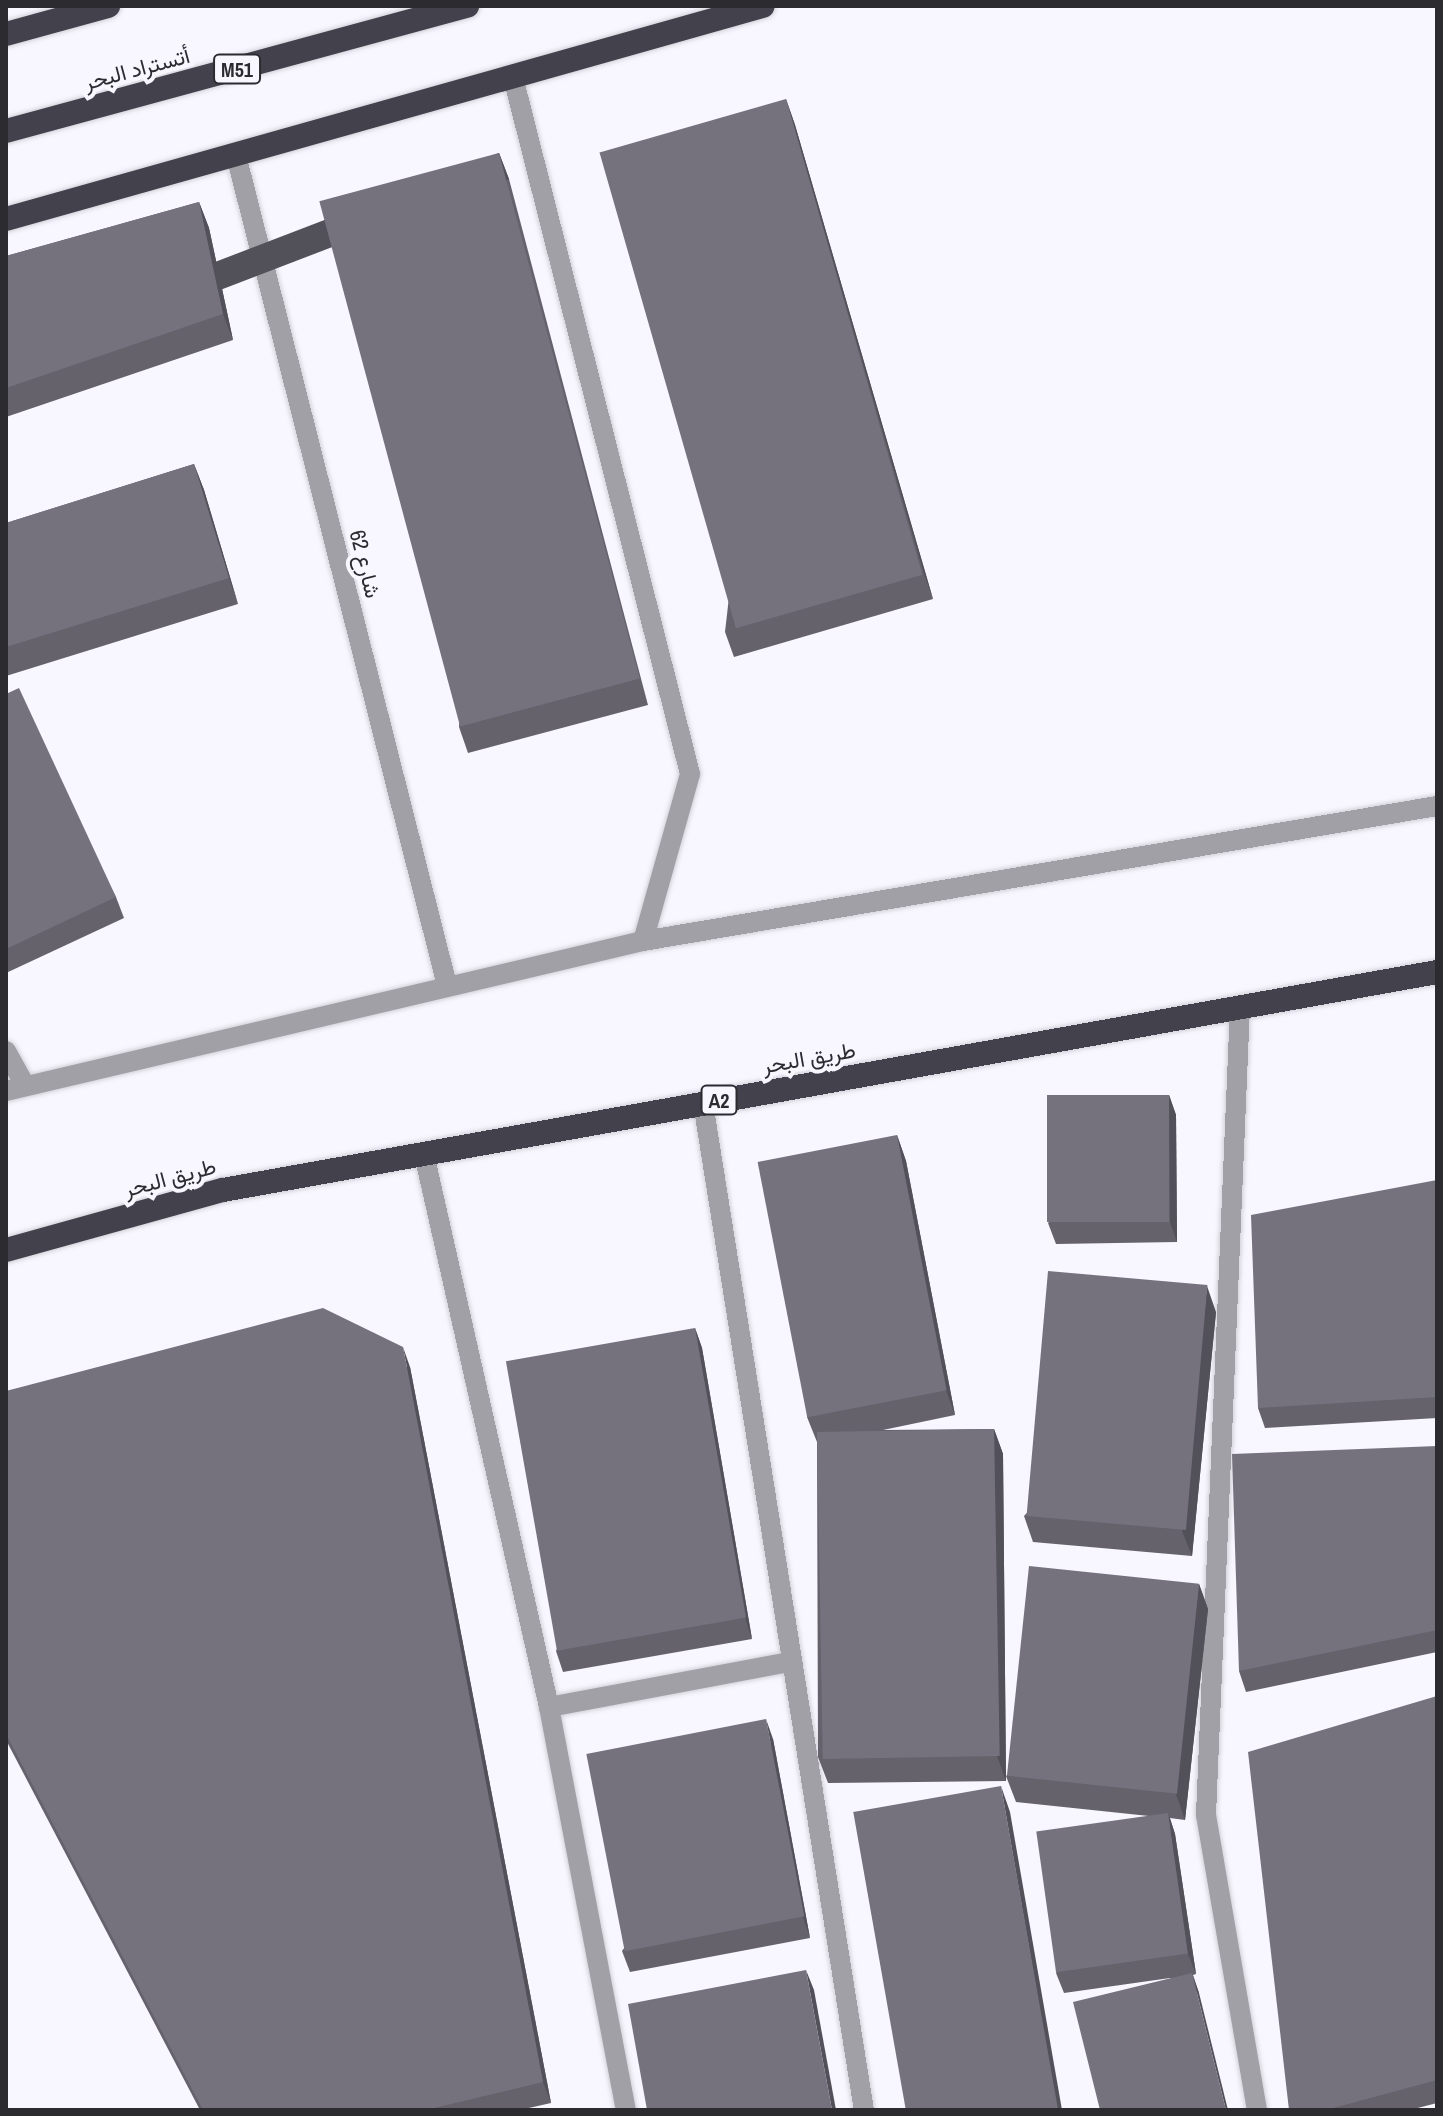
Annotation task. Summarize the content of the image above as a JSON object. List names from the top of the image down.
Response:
{
  "streets": {
    "highway": [
      "أتستراد البحر",
      "M51",
      "طريق البحر",
      "A2"
    ],
    "street": ["شارع 62"]
  }
}
